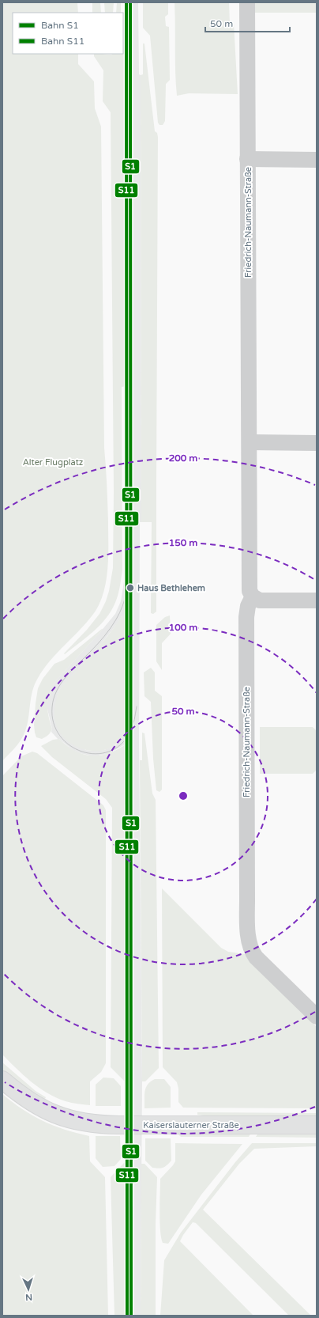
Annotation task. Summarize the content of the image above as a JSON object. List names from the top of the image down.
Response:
{
  "streets": {
    "main road": ["Kaiserslauterner Straße"],
    "street": ["Friedrich-Naumann-Straße"]
  },
  "parks": ["Alter Flugplatz"],
  "places": ["Haus Bethlehem"],
  "lines": ["rail line S1", "rail line S11"],
  "legend": ["Bahn S1", "Bahn S11"],
  "scale_bar": "50 m",
  "north": "bottom",
  "rings": [
    "200 m",
    "150 m",
    "100 m",
    "50 m"
  ]
}
